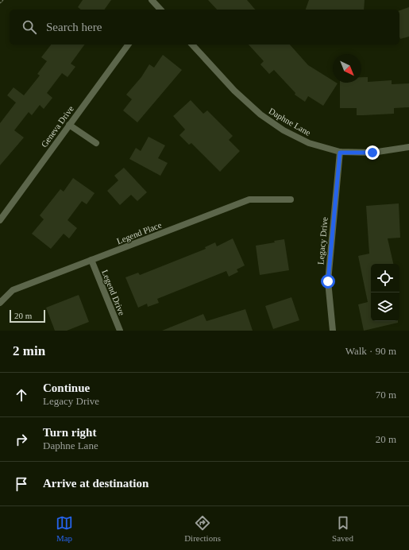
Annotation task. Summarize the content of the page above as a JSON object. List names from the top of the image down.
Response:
{
  "streets": {
    "street": [
      "Daphne Lane",
      "Geneva Drive",
      "Legend Place",
      "Legacy Drive",
      "Legend Drive"
    ]
  },
  "crossings": [
    ["Daphne Lane", "Legacy Drive"],
    ["Legend Place", "Legend Drive"]
  ],
  "scale_bar": "20 m",
  "north": "bottom right",
  "page": {
    "search": "Search here",
    "scale": "20 m",
    "heading": ["2 min", "Walk · 90 m"],
    "list": [
      ["Continue", "Legacy Drive", "70 m"],
      ["Turn right", "Daphne Lane", "20 m"],
      "Arrive at destination"
    ],
    "nav": ["Map", "Directions", "Saved"]
  }
}
